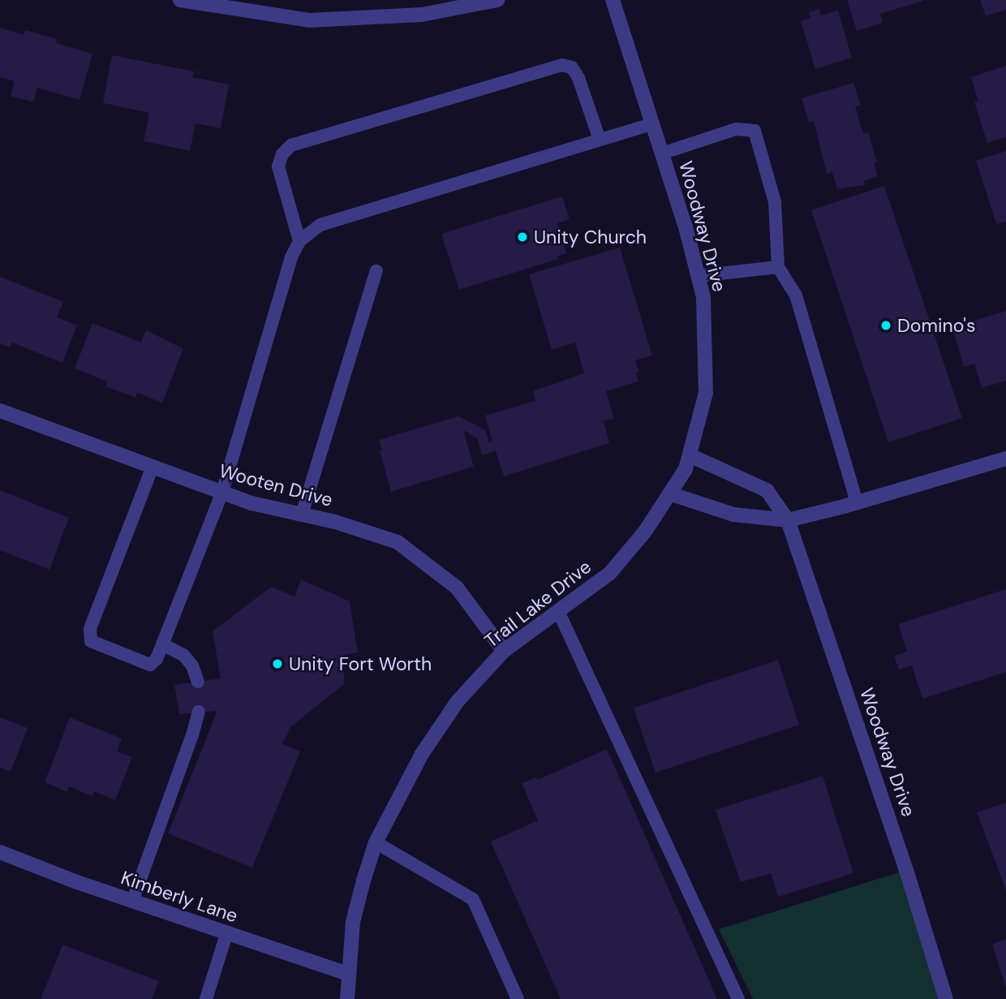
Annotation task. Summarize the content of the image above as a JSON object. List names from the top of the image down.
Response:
{
  "streets": {
    "street": [
      "Woodway Drive",
      "Wooten Drive",
      "Trail Lake Drive",
      "Kimberly Lane"
    ]
  },
  "crossings": [
    ["Woodway Drive", "Trail Lake Drive"],
    ["Wooten Drive", "Trail Lake Drive"],
    ["Trail Lake Drive", "Kimberly Lane"]
  ],
  "places": ["Unity Church", "Domino's", "Unity Fort Worth"]
}
